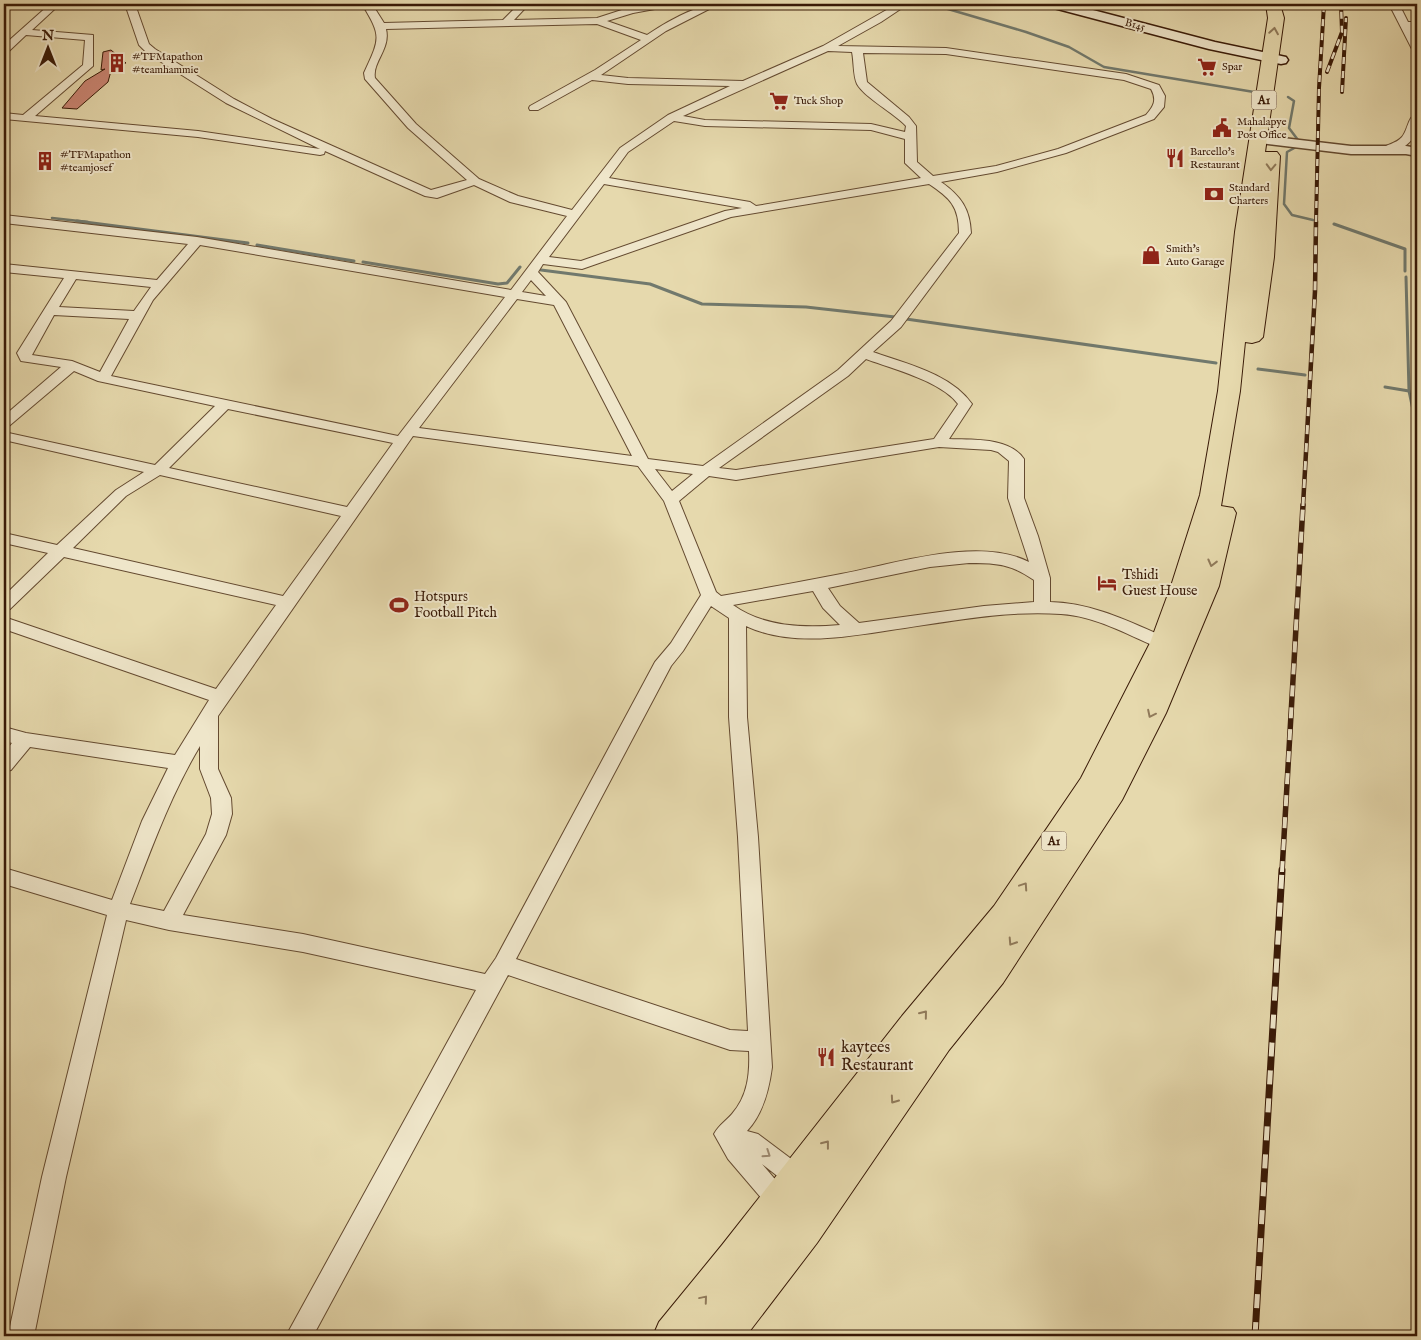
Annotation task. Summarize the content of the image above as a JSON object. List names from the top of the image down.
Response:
{
  "streets": {
    "highway": ["A1"],
    "main road": ["B145"]
  },
  "crossings": [
    ["B145", "A1"]
  ],
  "places": {
    "building": ["#TFMapathon #teamhammie", "#TFMapathon #teamjosef"],
    "supermarket": ["Spar", "Tuck Shop"],
    "public building": ["Mahalapye Post Office"],
    "restaurant": ["Barcello's Restaurant", "kaytees Restaurant"],
    "bank": ["Standard Charters"],
    "shop": ["Smith's Auto Garage"],
    "hotel": ["Tshidi Guest House"],
    "sports": ["Hotspurs Football Pitch"]
  },
  "north": "top"
}
